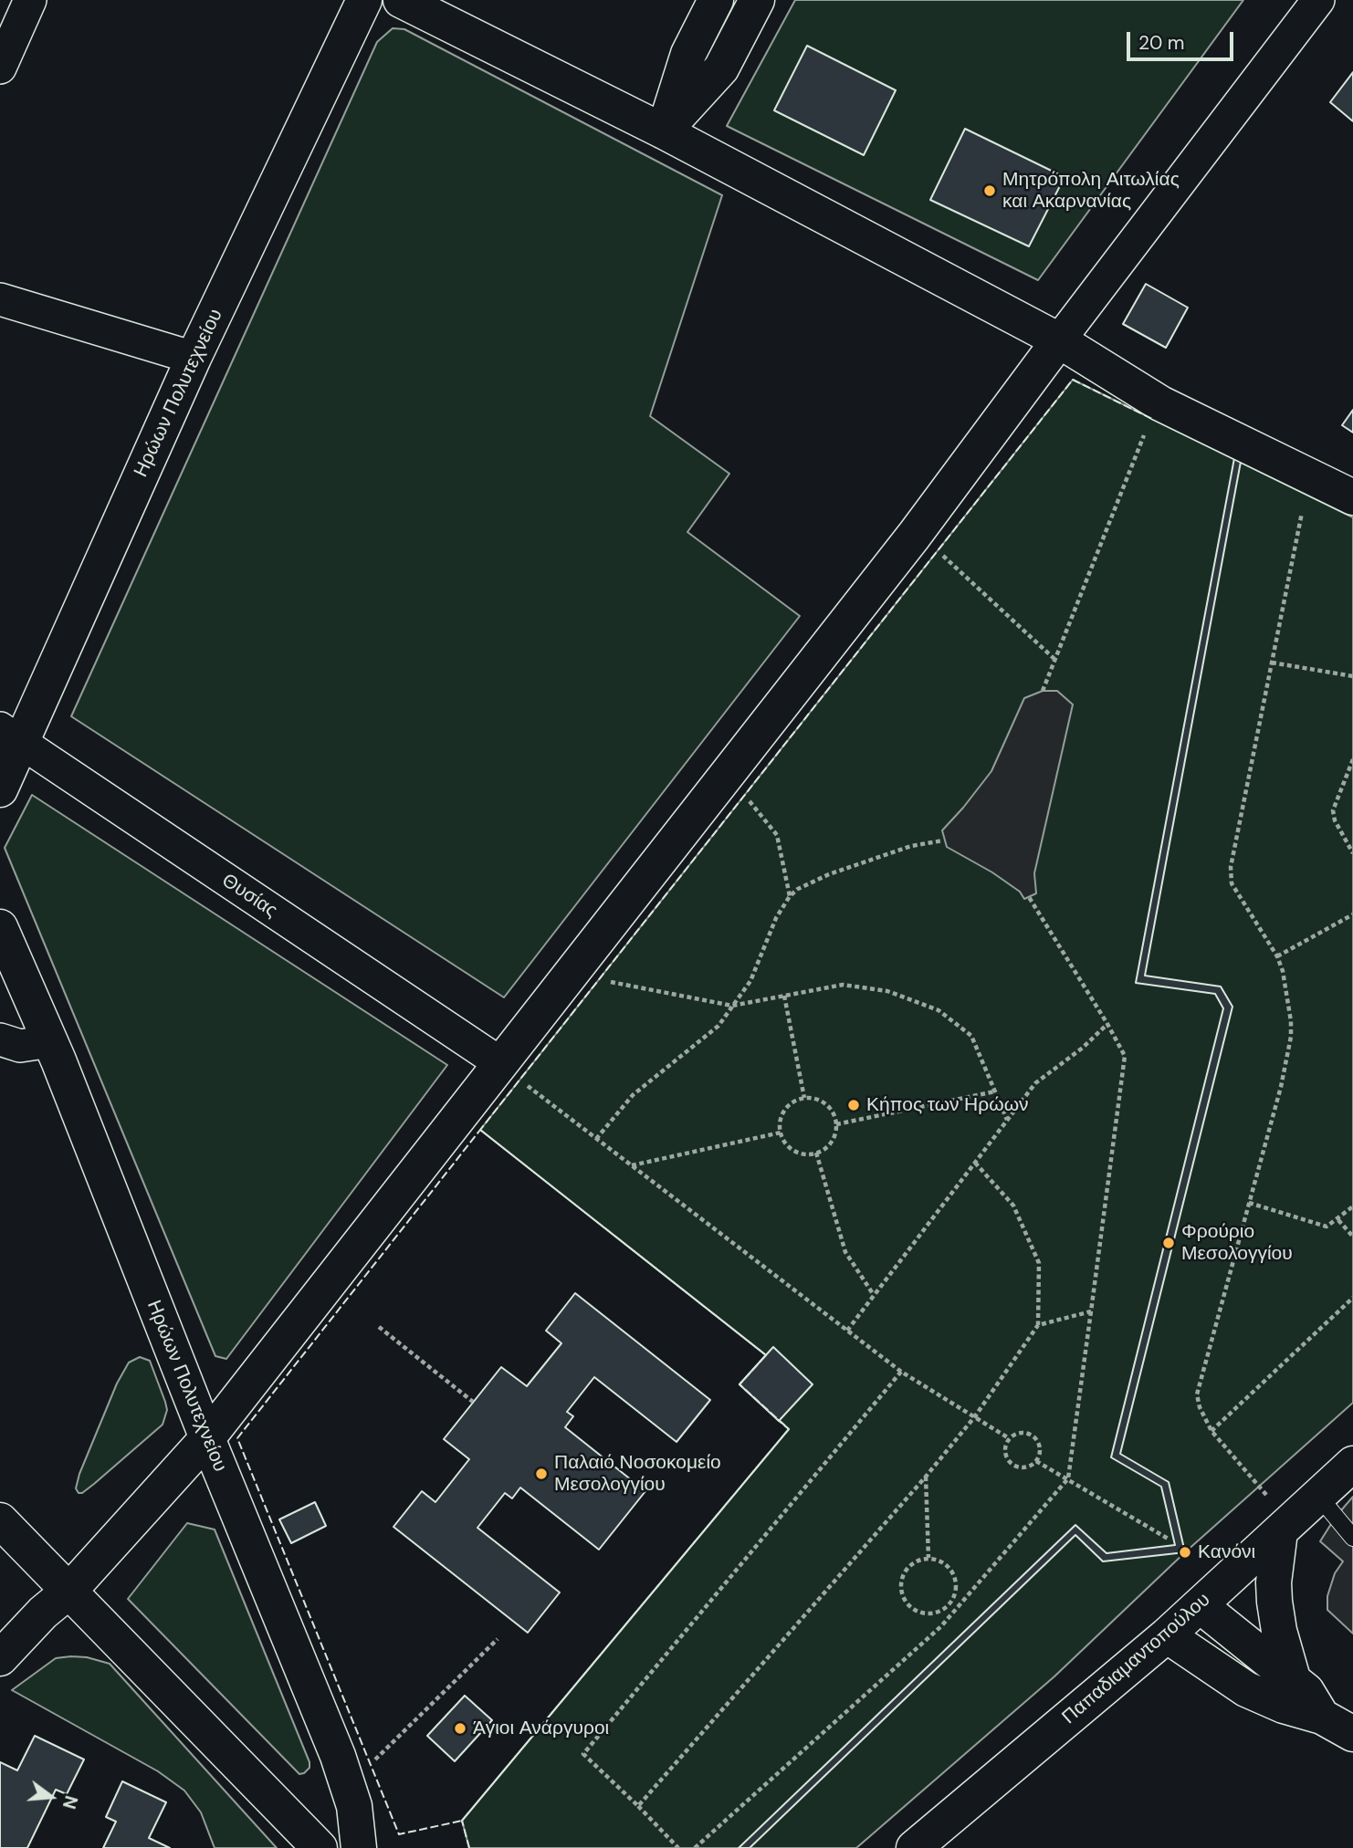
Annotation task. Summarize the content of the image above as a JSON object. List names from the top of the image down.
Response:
{
  "streets": {
    "street": ["Ηρώων Πολυτεχνείου", "Θυσίας", "Παπαδιαμαντοπούλου"]
  },
  "crossings": [
    ["Ηρώων Πολυτεχνείου", "Θυσίας"]
  ],
  "places": [
    "Μητρόπολη Αιτωλίας και Ακαρνανίας",
    "Κήπος των Ηρώων",
    "Φρούριο Μεσολογγίου",
    "Παλαιό Νοσοκομείο Μεσολογγίου",
    "Κανόνι",
    "Άγιοι Ανάργυροι"
  ],
  "scale_bar": "20 m",
  "north": "right"
}
